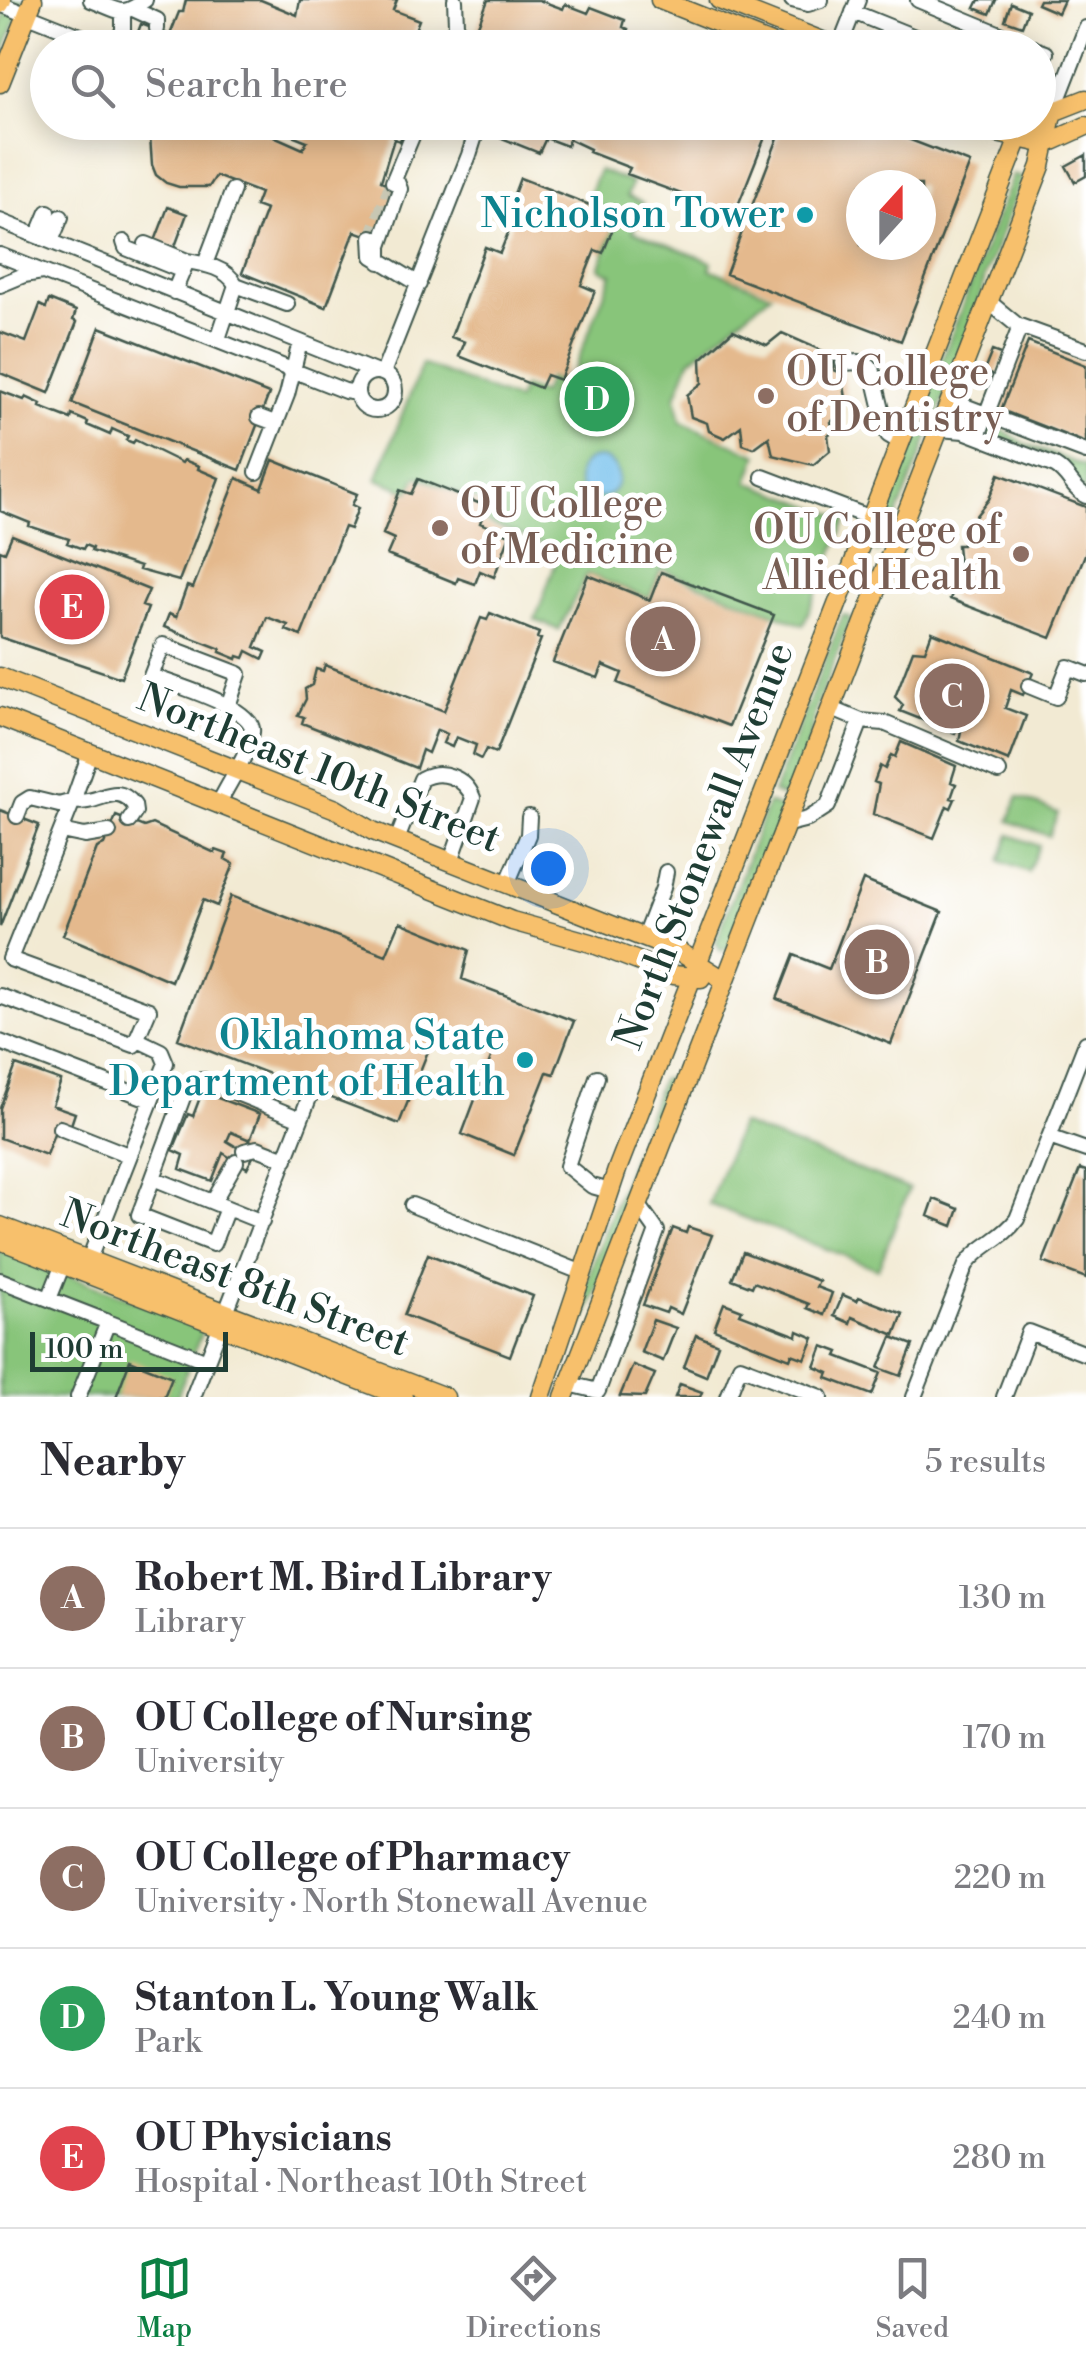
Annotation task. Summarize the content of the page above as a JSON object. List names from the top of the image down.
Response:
{
  "streets": {
    "main road": ["Northeast 10th Street", "North Stonewall Avenue", "Northeast 8th Street"]
  },
  "crossings": [
    ["Northeast 10th Street", "North Stonewall Avenue"]
  ],
  "places": [
    "Nicholson Tower",
    "OU College of Dentistry",
    "OU College of Medicine",
    "OU College of Allied Health",
    "Oklahoma State Department of Health"
  ],
  "scale_bar": "100 m",
  "north": "top",
  "page": {
    "search": "Search here",
    "pins": [
      "D",
      "E",
      "A",
      "C",
      "B"
    ],
    "scale": "100 m",
    "heading": ["Nearby", "5 results"],
    "list": [
      {
        "mark": "A",
        "name": "Robert M. Bird Library",
        "note": "Library",
        "value": "130 m"
      },
      {
        "mark": "B",
        "name": "OU College of Nursing",
        "note": "University",
        "value": "170 m"
      },
      {
        "mark": "C",
        "name": "OU College of Pharmacy",
        "note": "University · North Stonewall Avenue",
        "value": "220 m"
      },
      {
        "mark": "D",
        "name": "Stanton L. Young Walk",
        "note": "Park",
        "value": "240 m"
      },
      {
        "mark": "E",
        "name": "OU Physicians",
        "note": "Hospital · Northeast 10th Street",
        "value": "280 m"
      }
    ],
    "nav": ["Map", "Directions", "Saved"]
  }
}
